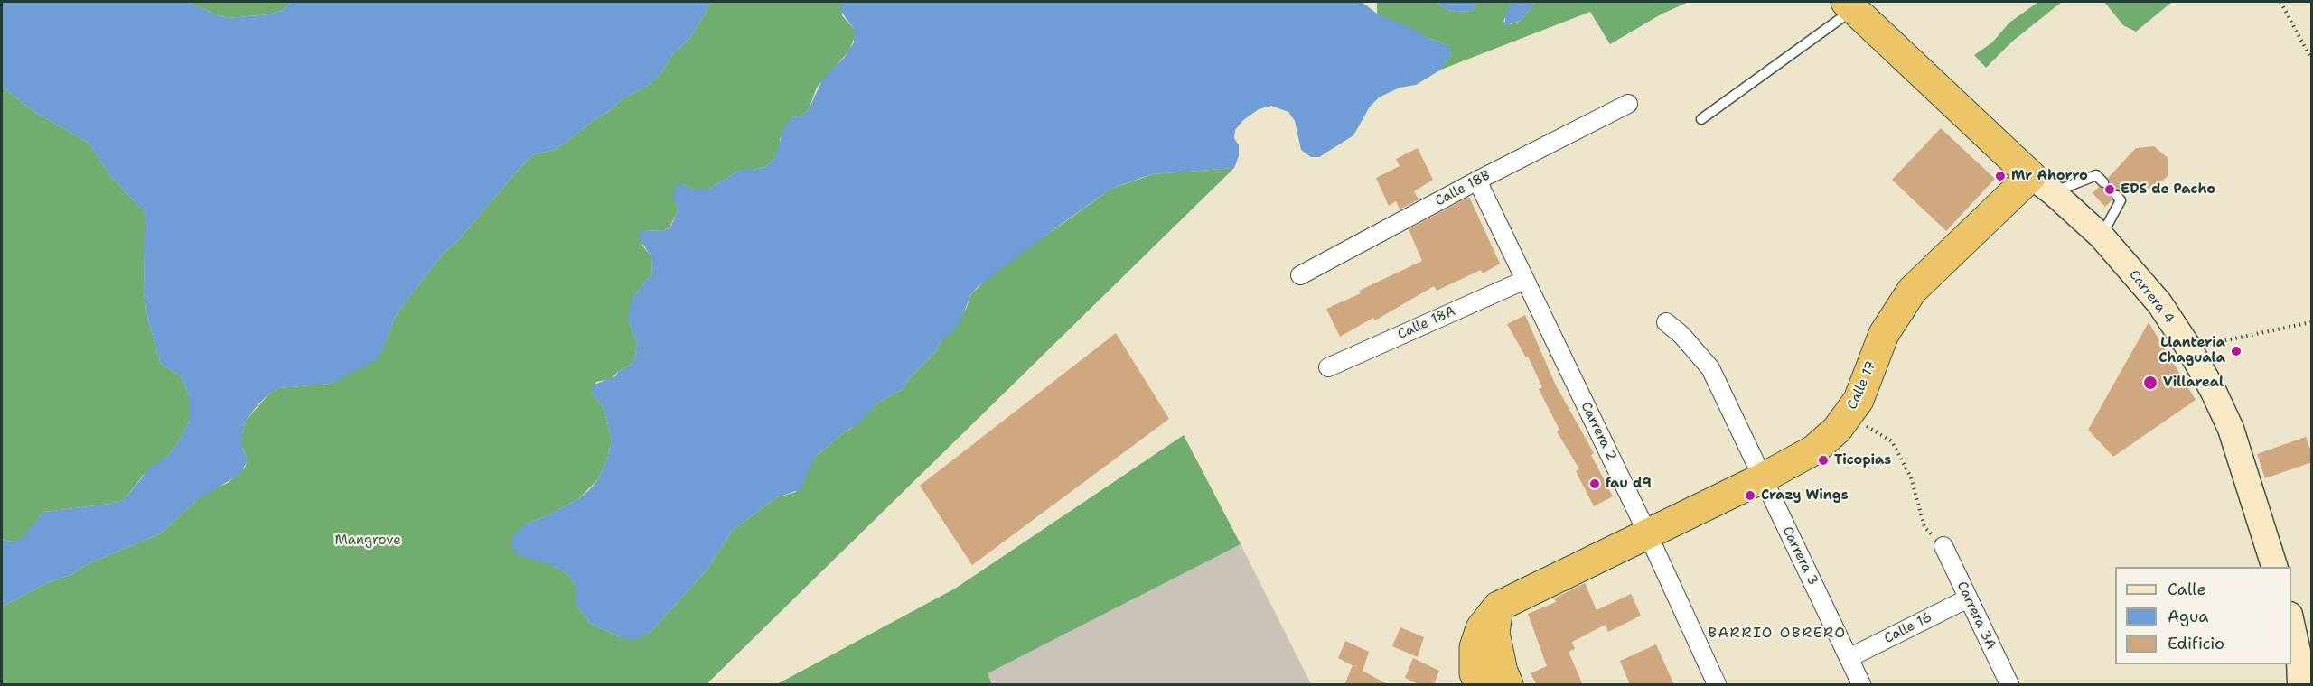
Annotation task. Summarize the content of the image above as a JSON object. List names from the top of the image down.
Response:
{
  "streets": {
    "highway": ["Calle 17"],
    "street": [
      "Calle 18B",
      "Carrera 4",
      "Calle 18A",
      "Carrera 2",
      "Carrera 3",
      "Carrera 3A",
      "Calle 16"
    ]
  },
  "crossings": [
    ["Calle 18B", "Carrera 2"],
    ["Carrera 4", "Calle 17"],
    ["Calle 18A", "Carrera 2"],
    ["Calle 17", "Carrera 2"],
    ["Calle 17", "Carrera 3"],
    ["Carrera 3", "Calle 16"],
    ["Carrera 3A", "Calle 16"]
  ],
  "districts": ["BARRIO OBRERO"],
  "parks": ["Mangrove"],
  "places": [
    "Mr Ahorro",
    "EDS de Pacho",
    "Llanteria Chaguala",
    "Villareal",
    "Ticopias",
    "fau d9",
    "Crazy Wings"
  ],
  "legend": ["Calle", "Agua", "Edificio"]
}
